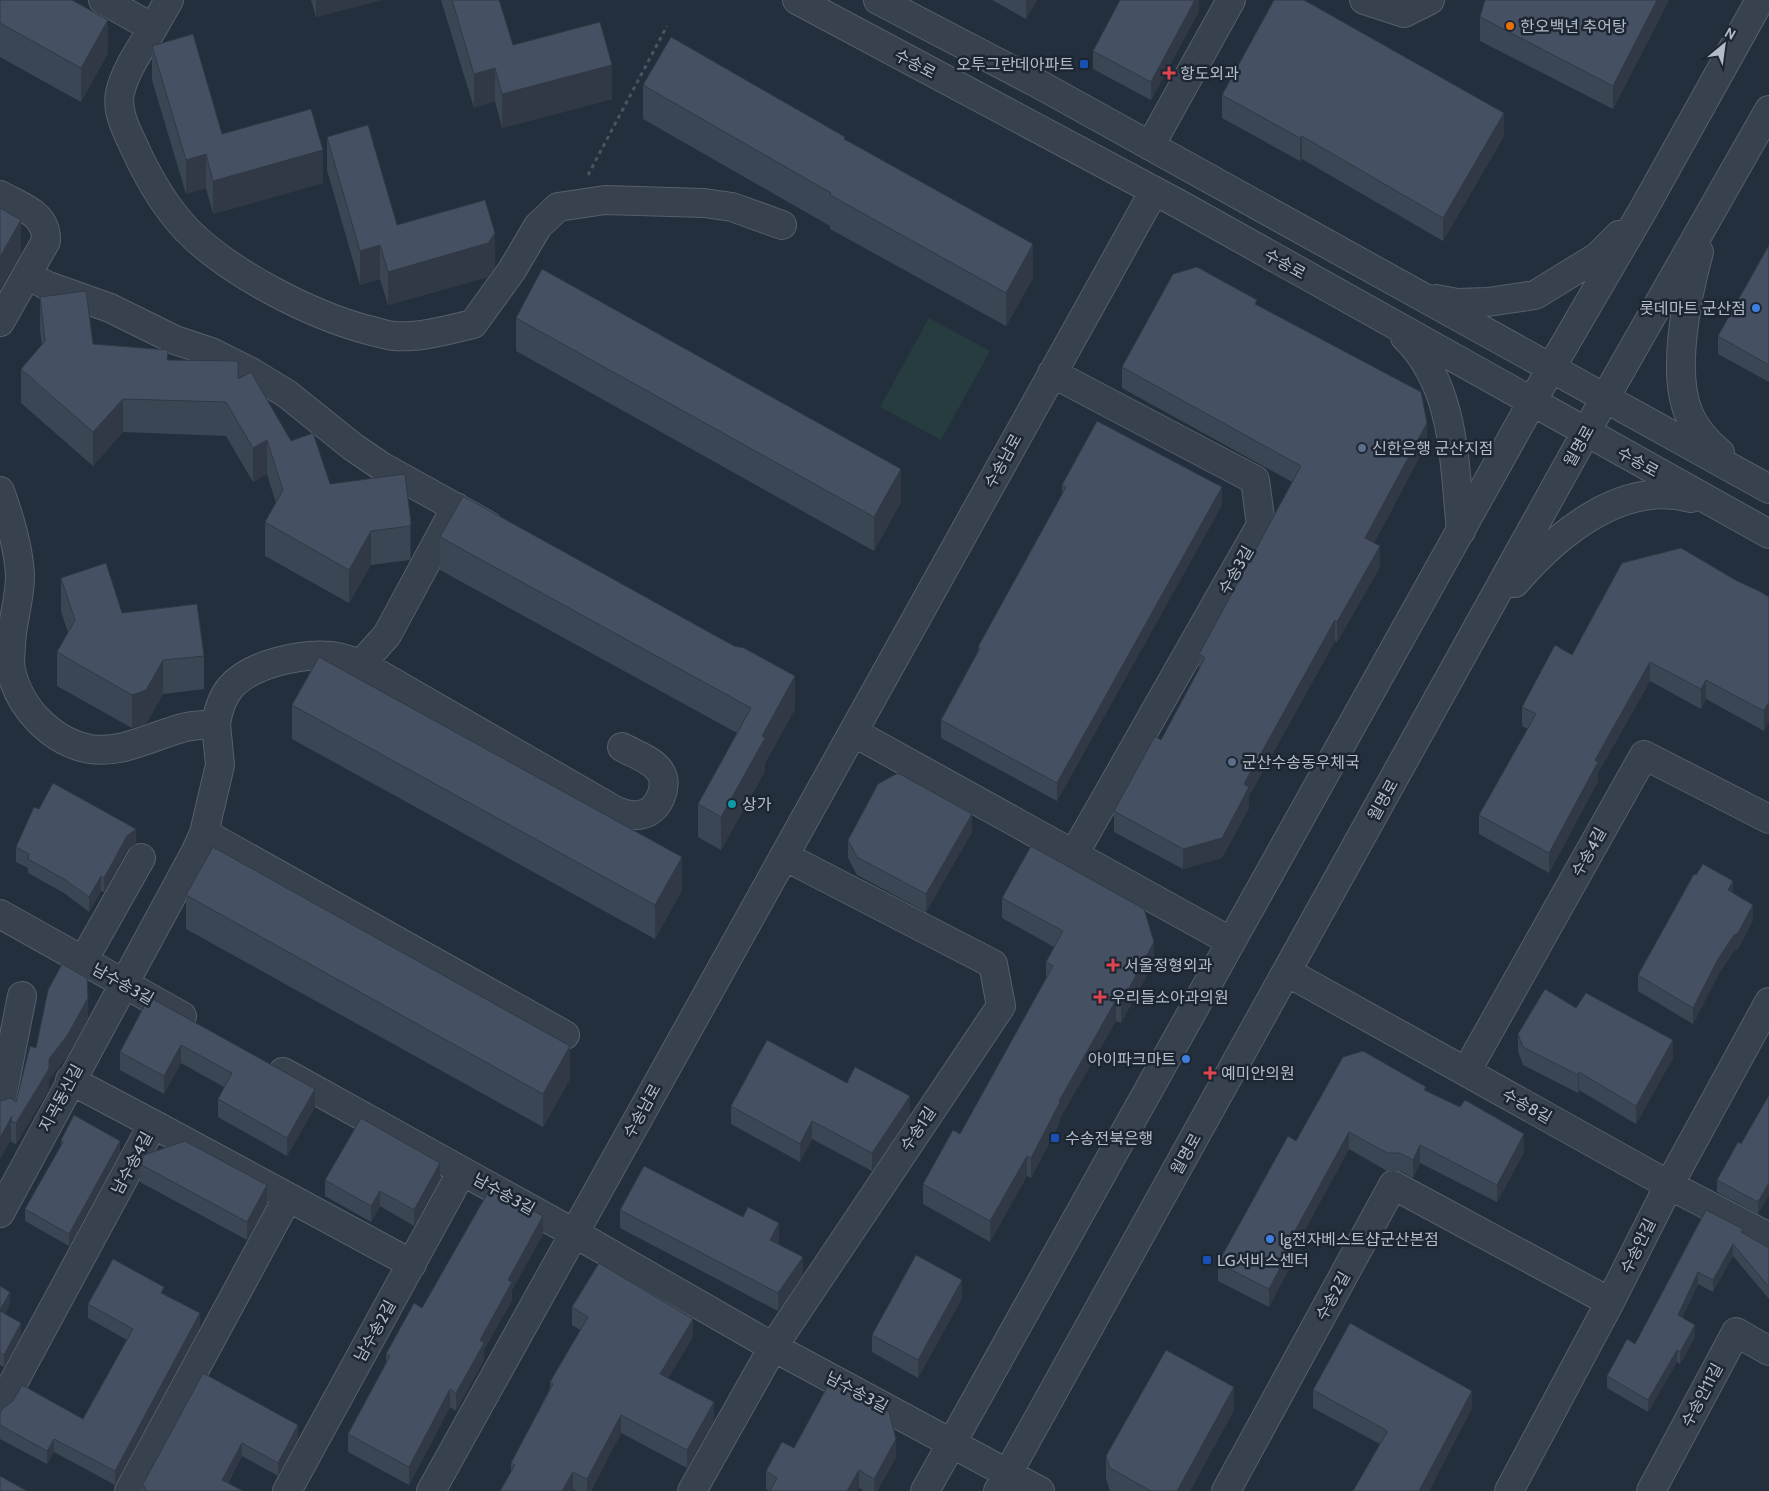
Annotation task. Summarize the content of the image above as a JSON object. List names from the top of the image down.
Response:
{
  "streets": {
    "street": [
      "수송로",
      "월명로",
      "수송남로",
      "수송3길",
      "수송4길",
      "남수송3길",
      "지곡동신길",
      "수송8길",
      "수송1길",
      "남수송4길",
      "수송안길",
      "수송2길",
      "남수송2길",
      "수송안11길"
    ]
  },
  "crossings": [
    ["수송로", "월명로"],
    ["수송로", "수송남로"],
    ["월명로", "남수송3길"],
    ["월명로", "수송8길"],
    ["수송남로", "수송3길"],
    ["수송남로", "남수송3길"],
    ["수송남로", "수송1길"],
    ["수송4길", "수송8길"],
    ["남수송3길", "지곡동신길"],
    ["남수송3길", "수송1길"],
    ["남수송3길", "남수송2길"],
    ["수송8길", "수송안길"],
    ["남수송4길", "남수송2길"],
    ["수송안길", "수송2길"]
  ],
  "places": {
    "other": [
      "한오백년 추어탕",
      "롯데마트 군산점",
      "신한은행 군산지점",
      "군산수송동우체국",
      "상가",
      "아이파크마트",
      "lg전자베스트샵군산본점"
    ],
    "transit": ["오투그란데아파트", "수송전북은행", "LG서비스센터"],
    "health": [
      "항도외과",
      "서울정형외과",
      "우리들소아과의원",
      "예미안의원"
    ]
  },
  "north": "top right"
}
